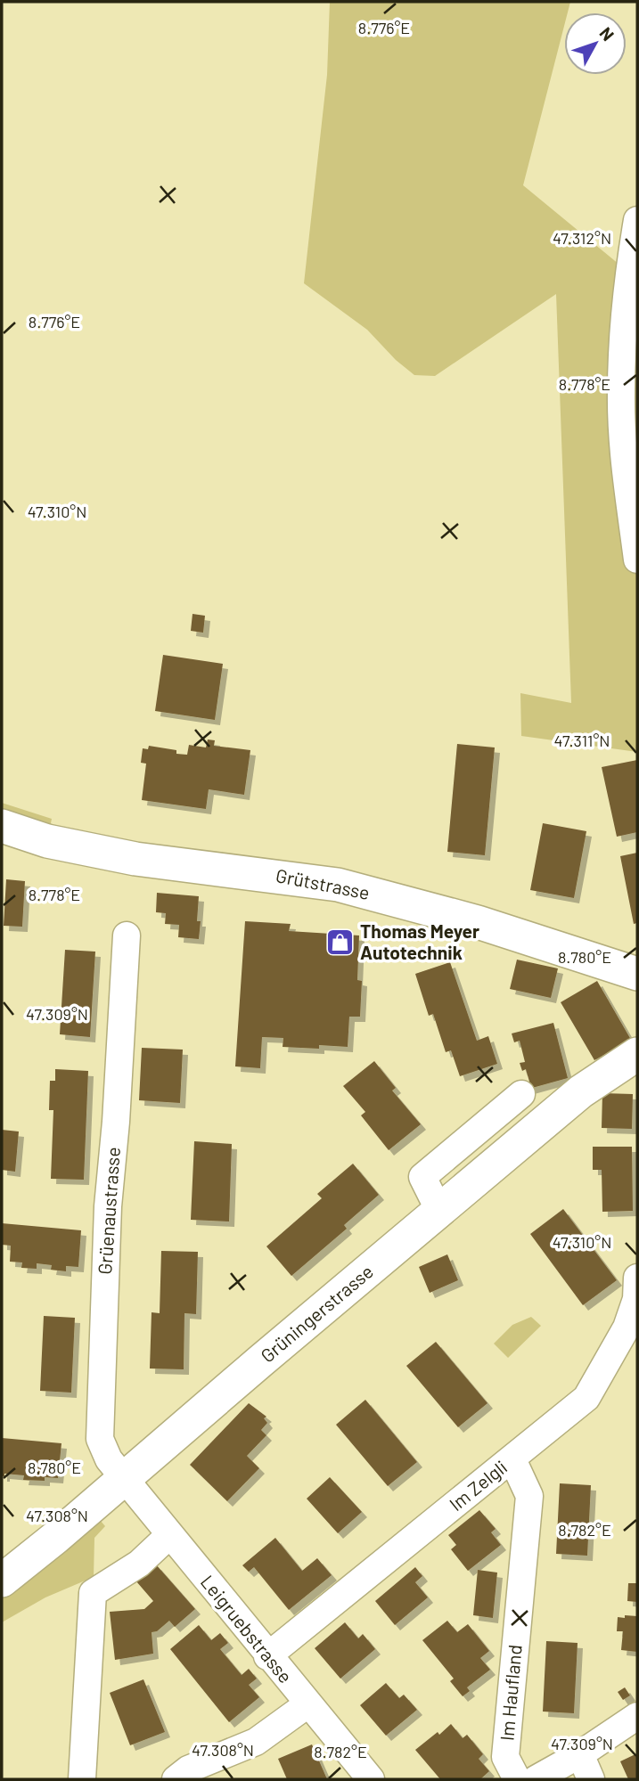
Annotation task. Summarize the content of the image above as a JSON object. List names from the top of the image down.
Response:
{
  "streets": {
    "main road": ["Grütstrasse", "Grüningerstrasse"],
    "street": [
      "Grüenaustrasse",
      "Im Zelgli",
      "Leigruebstrasse",
      "Im Haufland"
    ]
  },
  "crossings": [
    ["Grüenaustrasse", "Grüningerstrasse"],
    ["Grüenaustrasse", "Leigruebstrasse"],
    ["Grüningerstrasse", "Leigruebstrasse"],
    ["Im Zelgli", "Leigruebstrasse"],
    ["Im Zelgli", "Im Haufland"]
  ],
  "places": {
    "shop": ["Thomas Meyer Autotechnik"]
  },
  "north": "top right",
  "coordinates": [
    "8.776°E",
    "47.312°N",
    "8.778°E",
    "47.310°N",
    "47.311°N",
    "8.780°E",
    "47.309°N",
    "47.308°N",
    "8.782°E"
  ]
}
